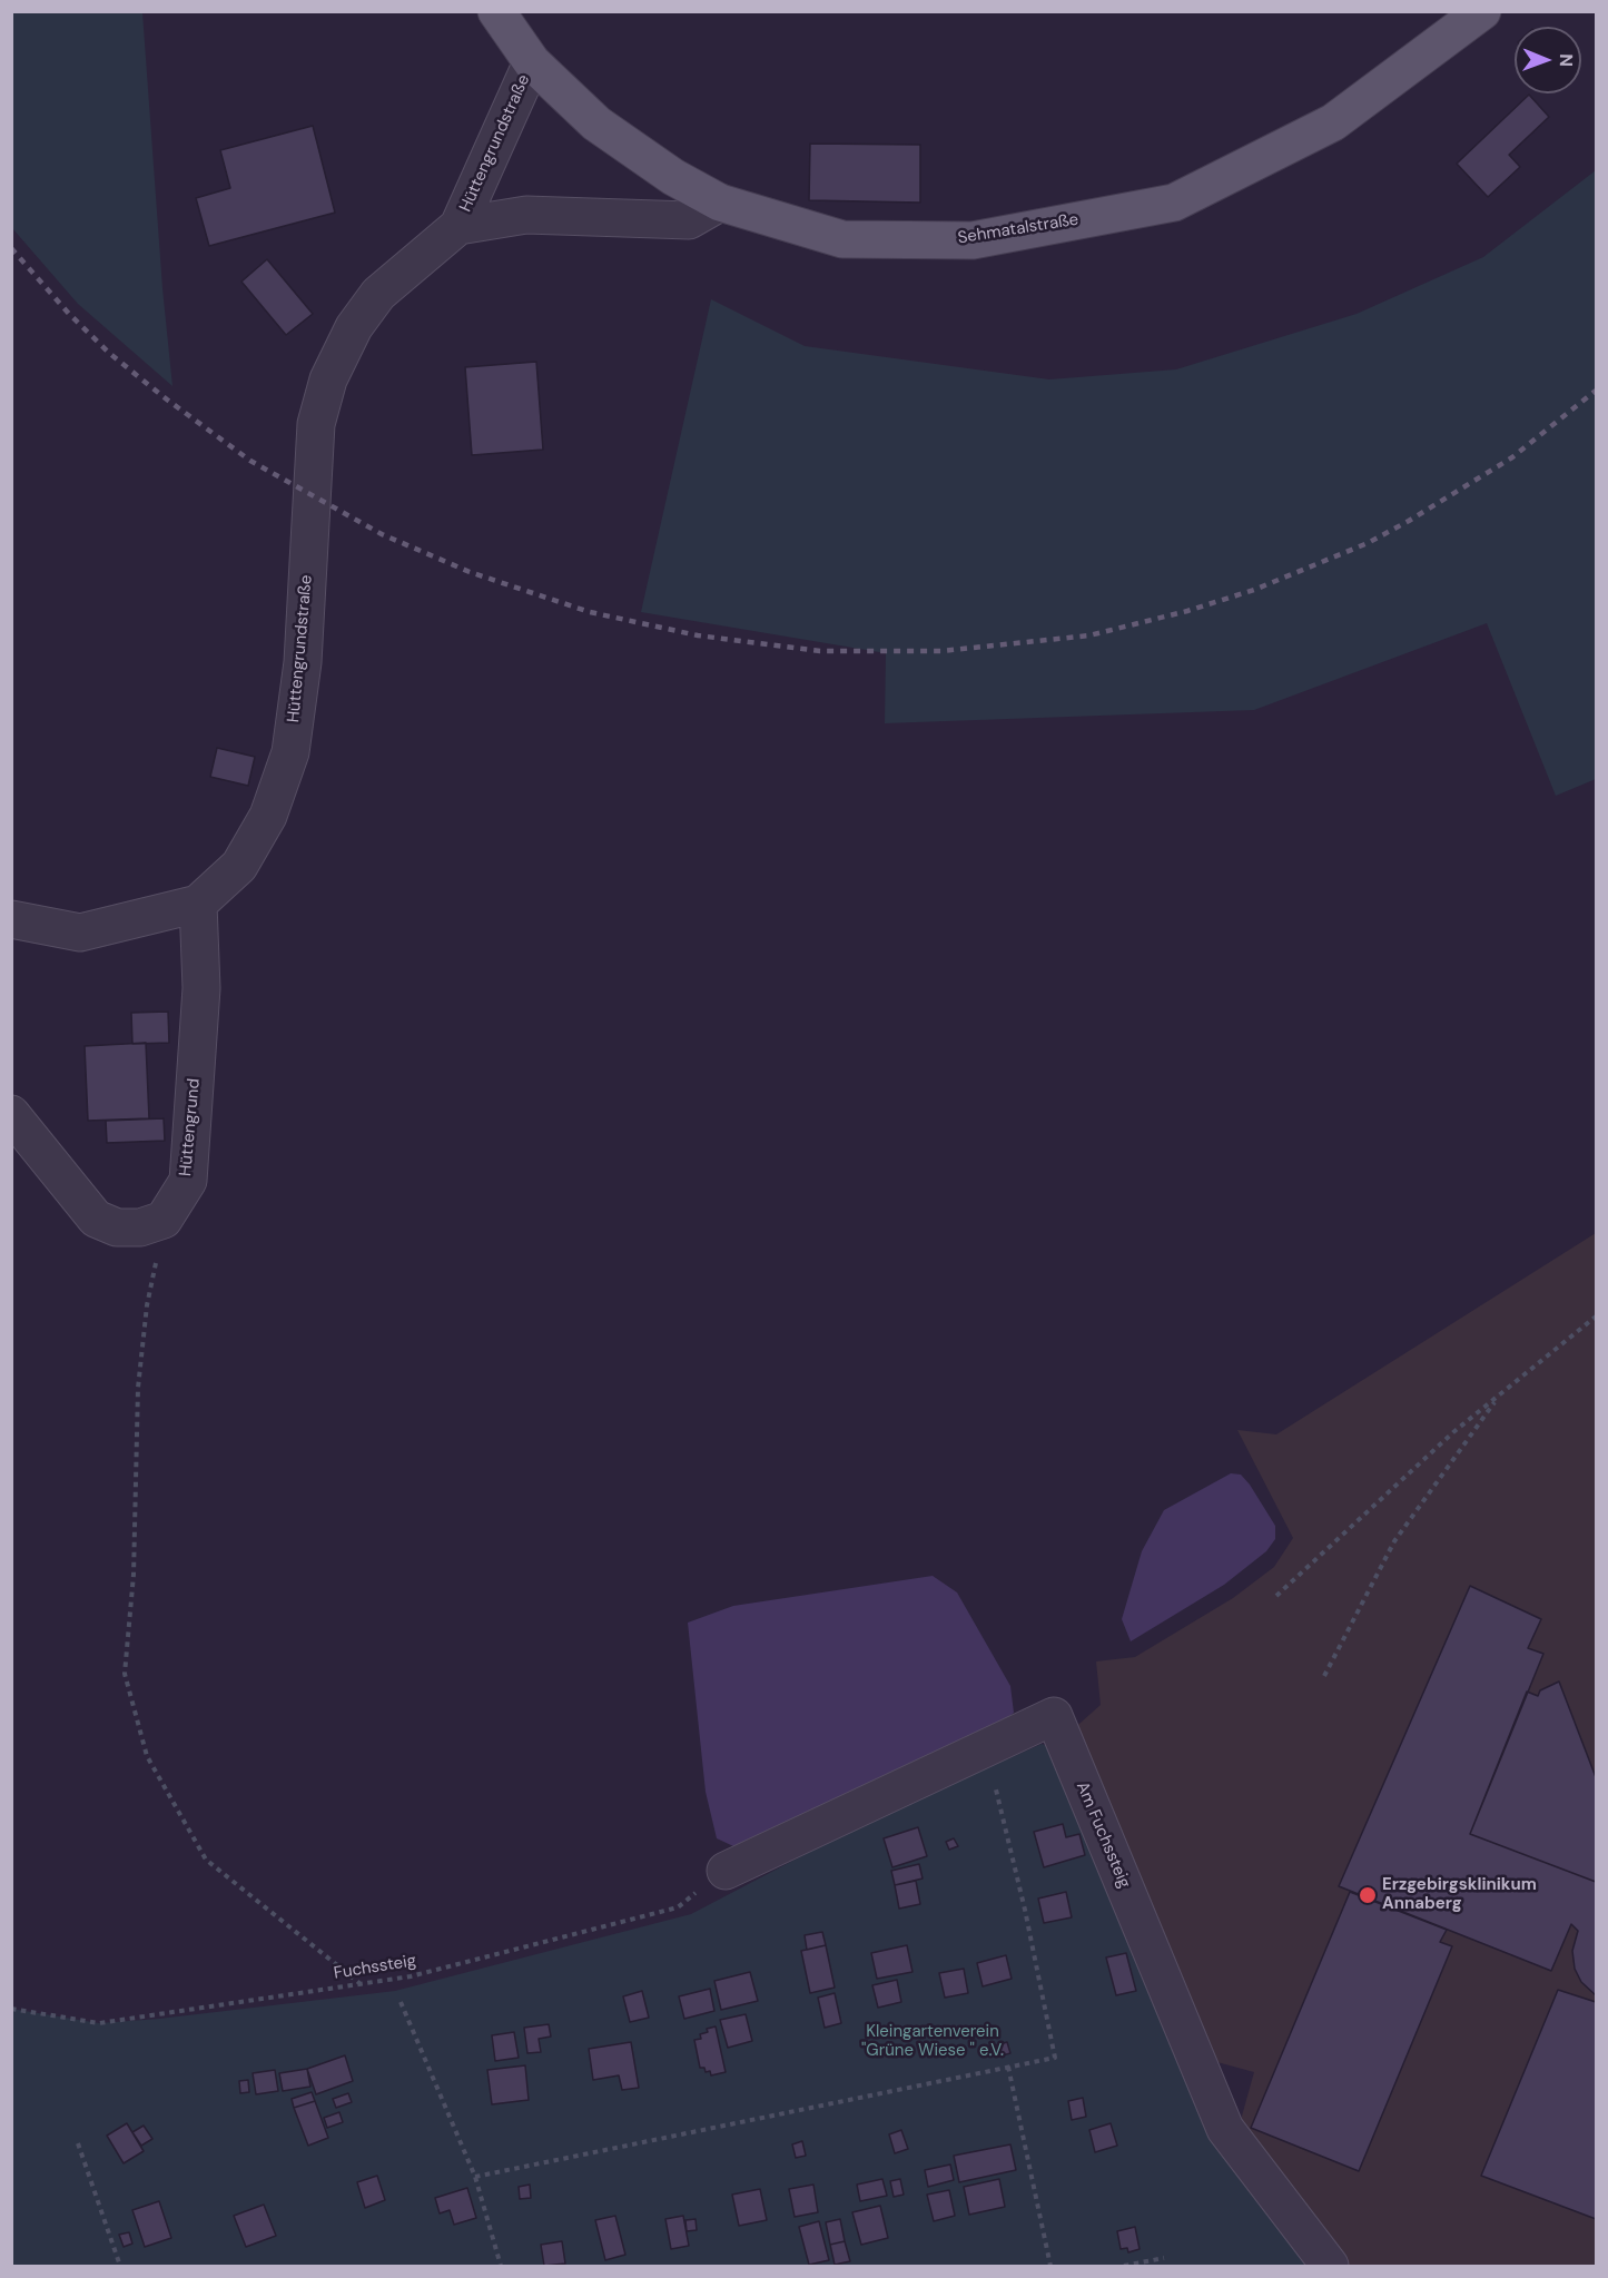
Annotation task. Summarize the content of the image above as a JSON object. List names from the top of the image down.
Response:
{
  "streets": {
    "main road": ["Sehmatalstraße"],
    "street": ["Hüttengrundstraße", "Hüttengrund", "Am Fuchssteig"],
    "path": ["Fuchssteig"]
  },
  "crossings": [
    ["Hüttengrundstraße", "Sehmatalstraße"],
    ["Hüttengrundstraße", "Hüttengrund"],
    ["Am Fuchssteig", "Fuchssteig"]
  ],
  "parks": ["Kleingartenverein \"Grüne Wiese \" e.V."],
  "places": ["Erzgebirgsklinikum Annaberg"],
  "north": "right"
}
